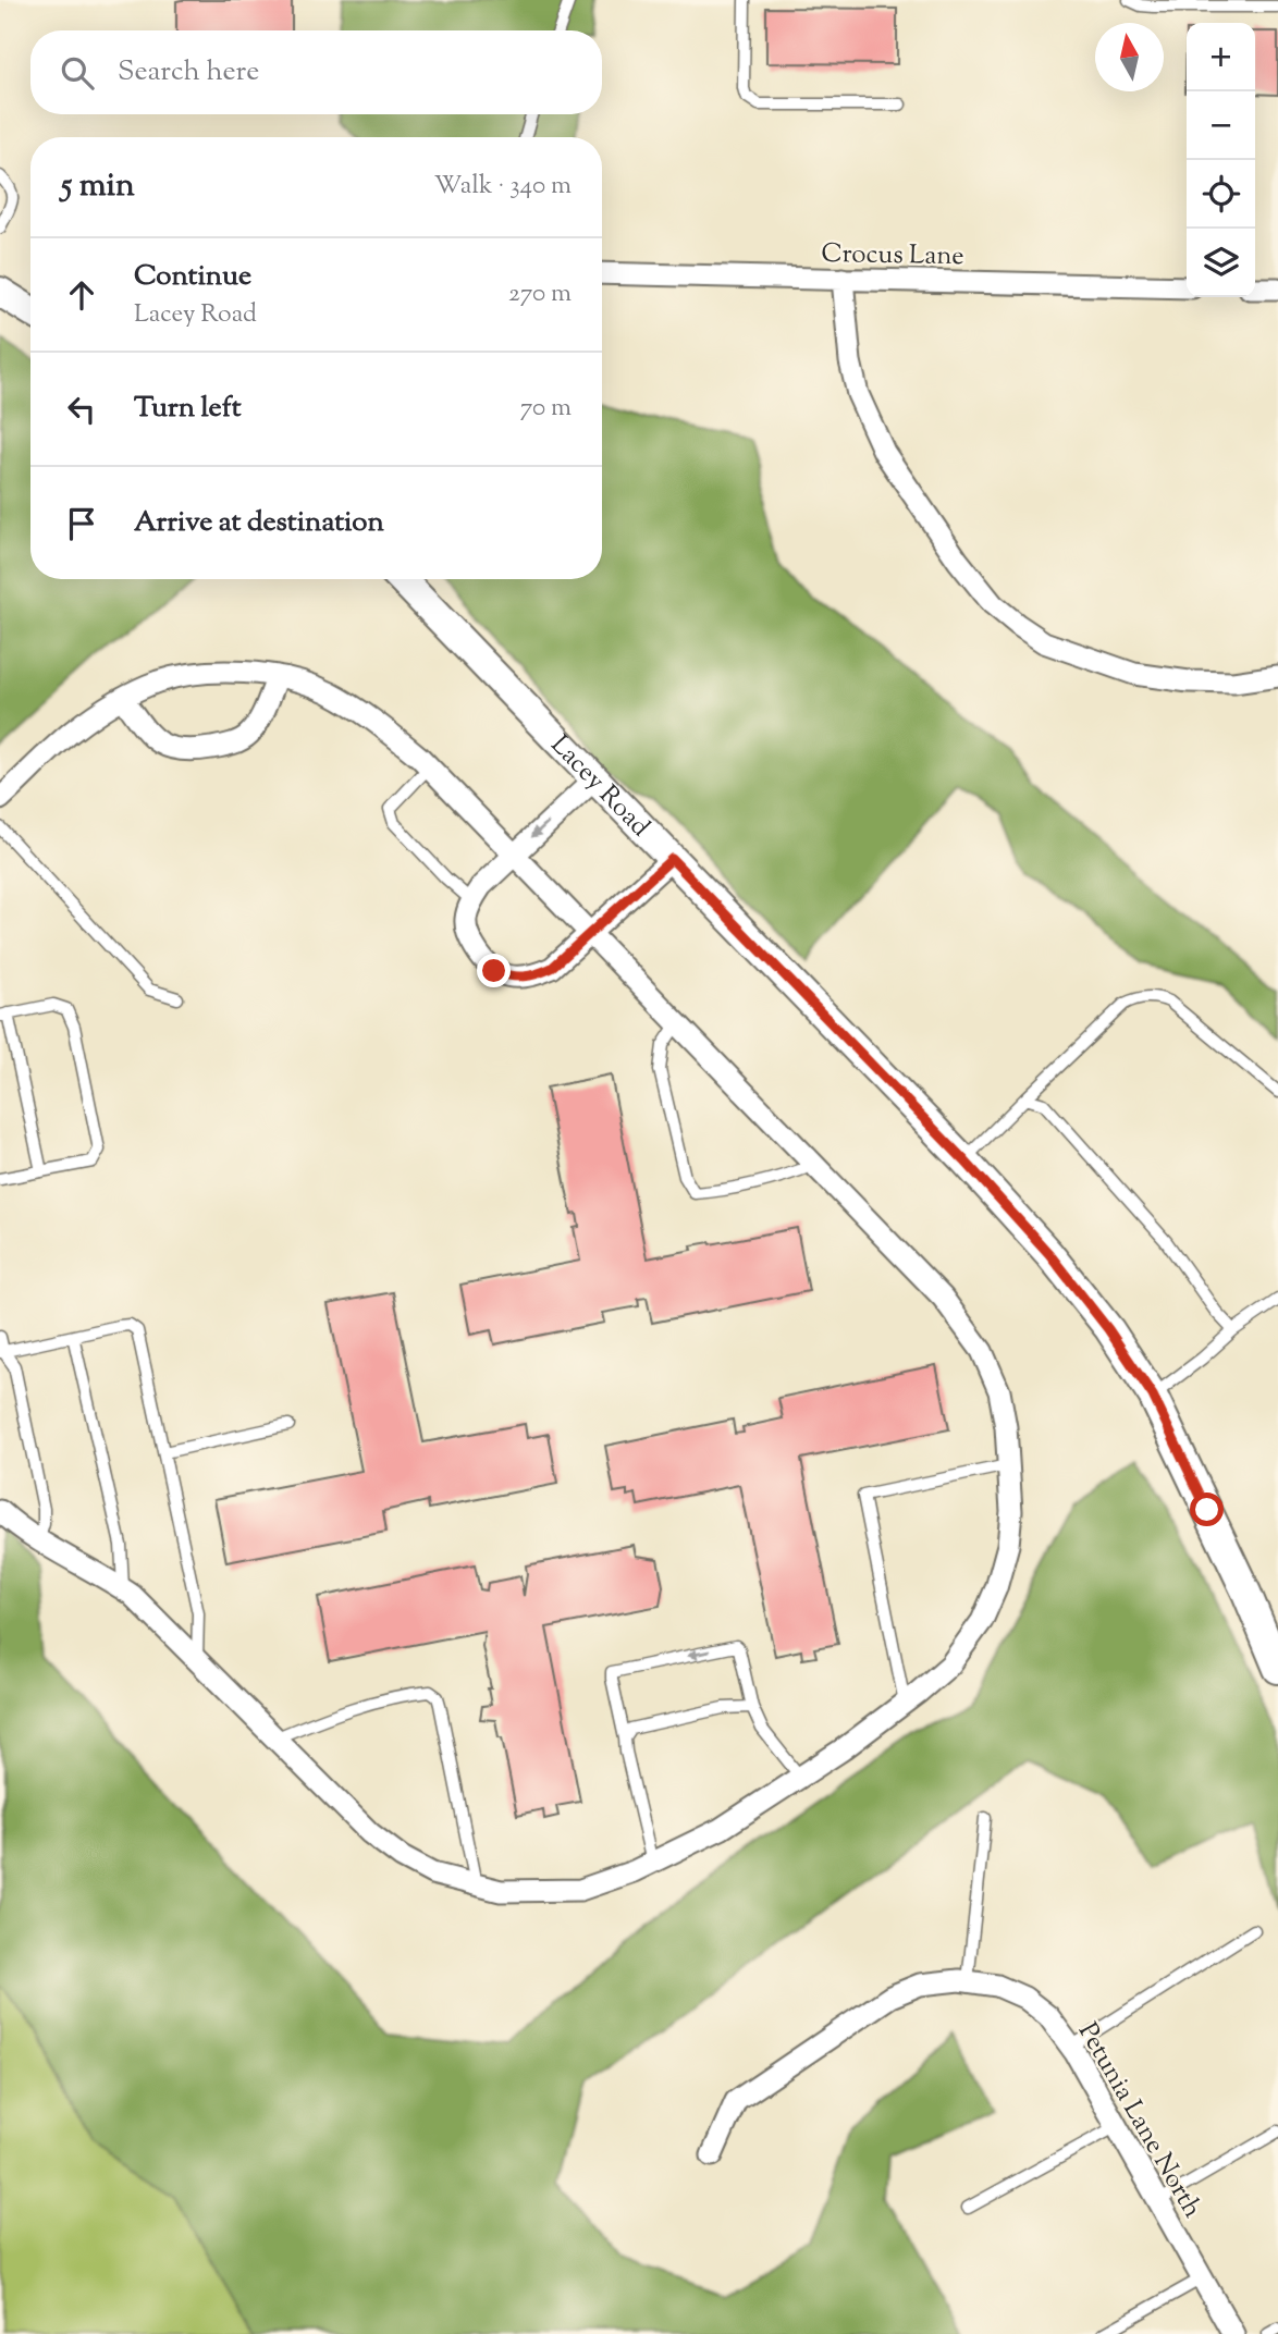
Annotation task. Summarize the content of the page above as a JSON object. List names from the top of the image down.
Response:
{
  "streets": {
    "main road": ["Lacey Road"],
    "street": ["Crocus Lane", "Petunia Lane North"]
  },
  "north": "top",
  "page": {
    "map_buttons": ["+", "−"],
    "search": "Search here",
    "heading": ["5 min", "Walk · 340 m"],
    "list": [
      ["Continue", "Lacey Road", "270 m"],
      ["Turn left", "70 m"],
      "Arrive at destination"
    ]
  }
}
